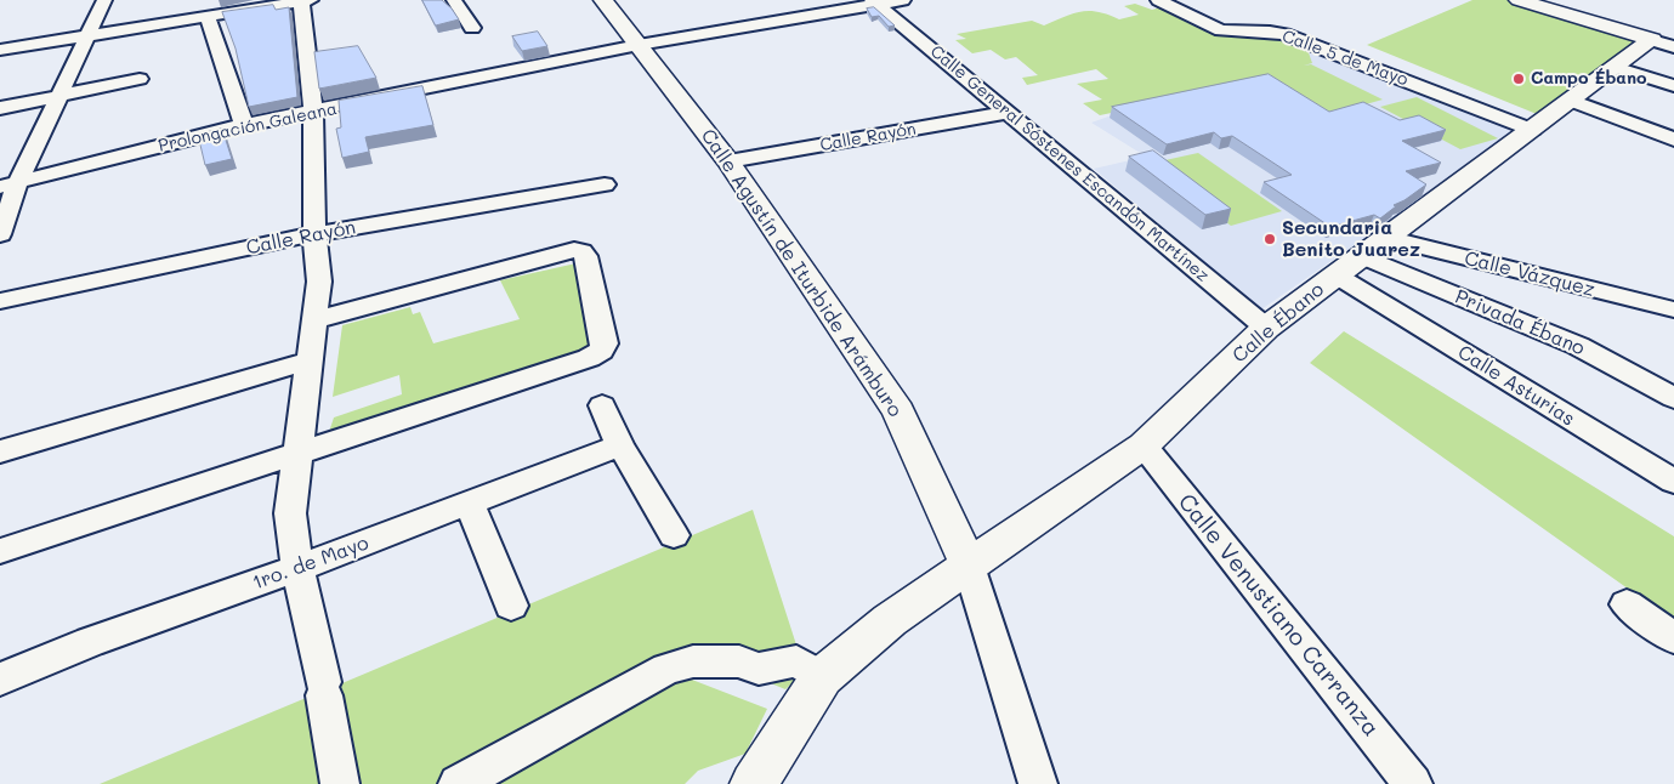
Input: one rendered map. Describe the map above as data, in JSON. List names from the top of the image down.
{
  "streets": {
    "street": [
      "Calle 5 de Mayo",
      "Prolongación Galeana",
      "Calle Rayón",
      "Calle General Sóstenes Escandón Martínez",
      "Calle Agustín de Iturbide Arámburo",
      "Calle Vázquez",
      "Calle Ébano",
      "Privada Ébano",
      "Calle Asturias",
      "1ro. de Mayo",
      "Calle Venustiano Carranza"
    ]
  },
  "crossings": [
    ["Calle 5 de Mayo", "Calle Ébano"],
    ["Prolongación Galeana", "Calle General Sóstenes Escandón Martínez"],
    ["Prolongación Galeana", "Calle Agustín de Iturbide Arámburo"],
    ["Calle Rayón", "Calle General Sóstenes Escandón Martínez"],
    ["Calle Rayón", "Calle Agustín de Iturbide Arámburo"],
    ["Calle General Sóstenes Escandón Martínez", "Calle Ébano"],
    ["Calle Agustín de Iturbide Arámburo", "Calle Ébano"],
    ["Calle Vázquez", "Calle Ébano"],
    ["Calle Ébano", "Privada Ébano"],
    ["Calle Ébano", "Calle Asturias"],
    ["Calle Ébano", "Calle Venustiano Carranza"]
  ],
  "places": ["Campo Ébano", "Secundaria Benito Juarez"]
}
